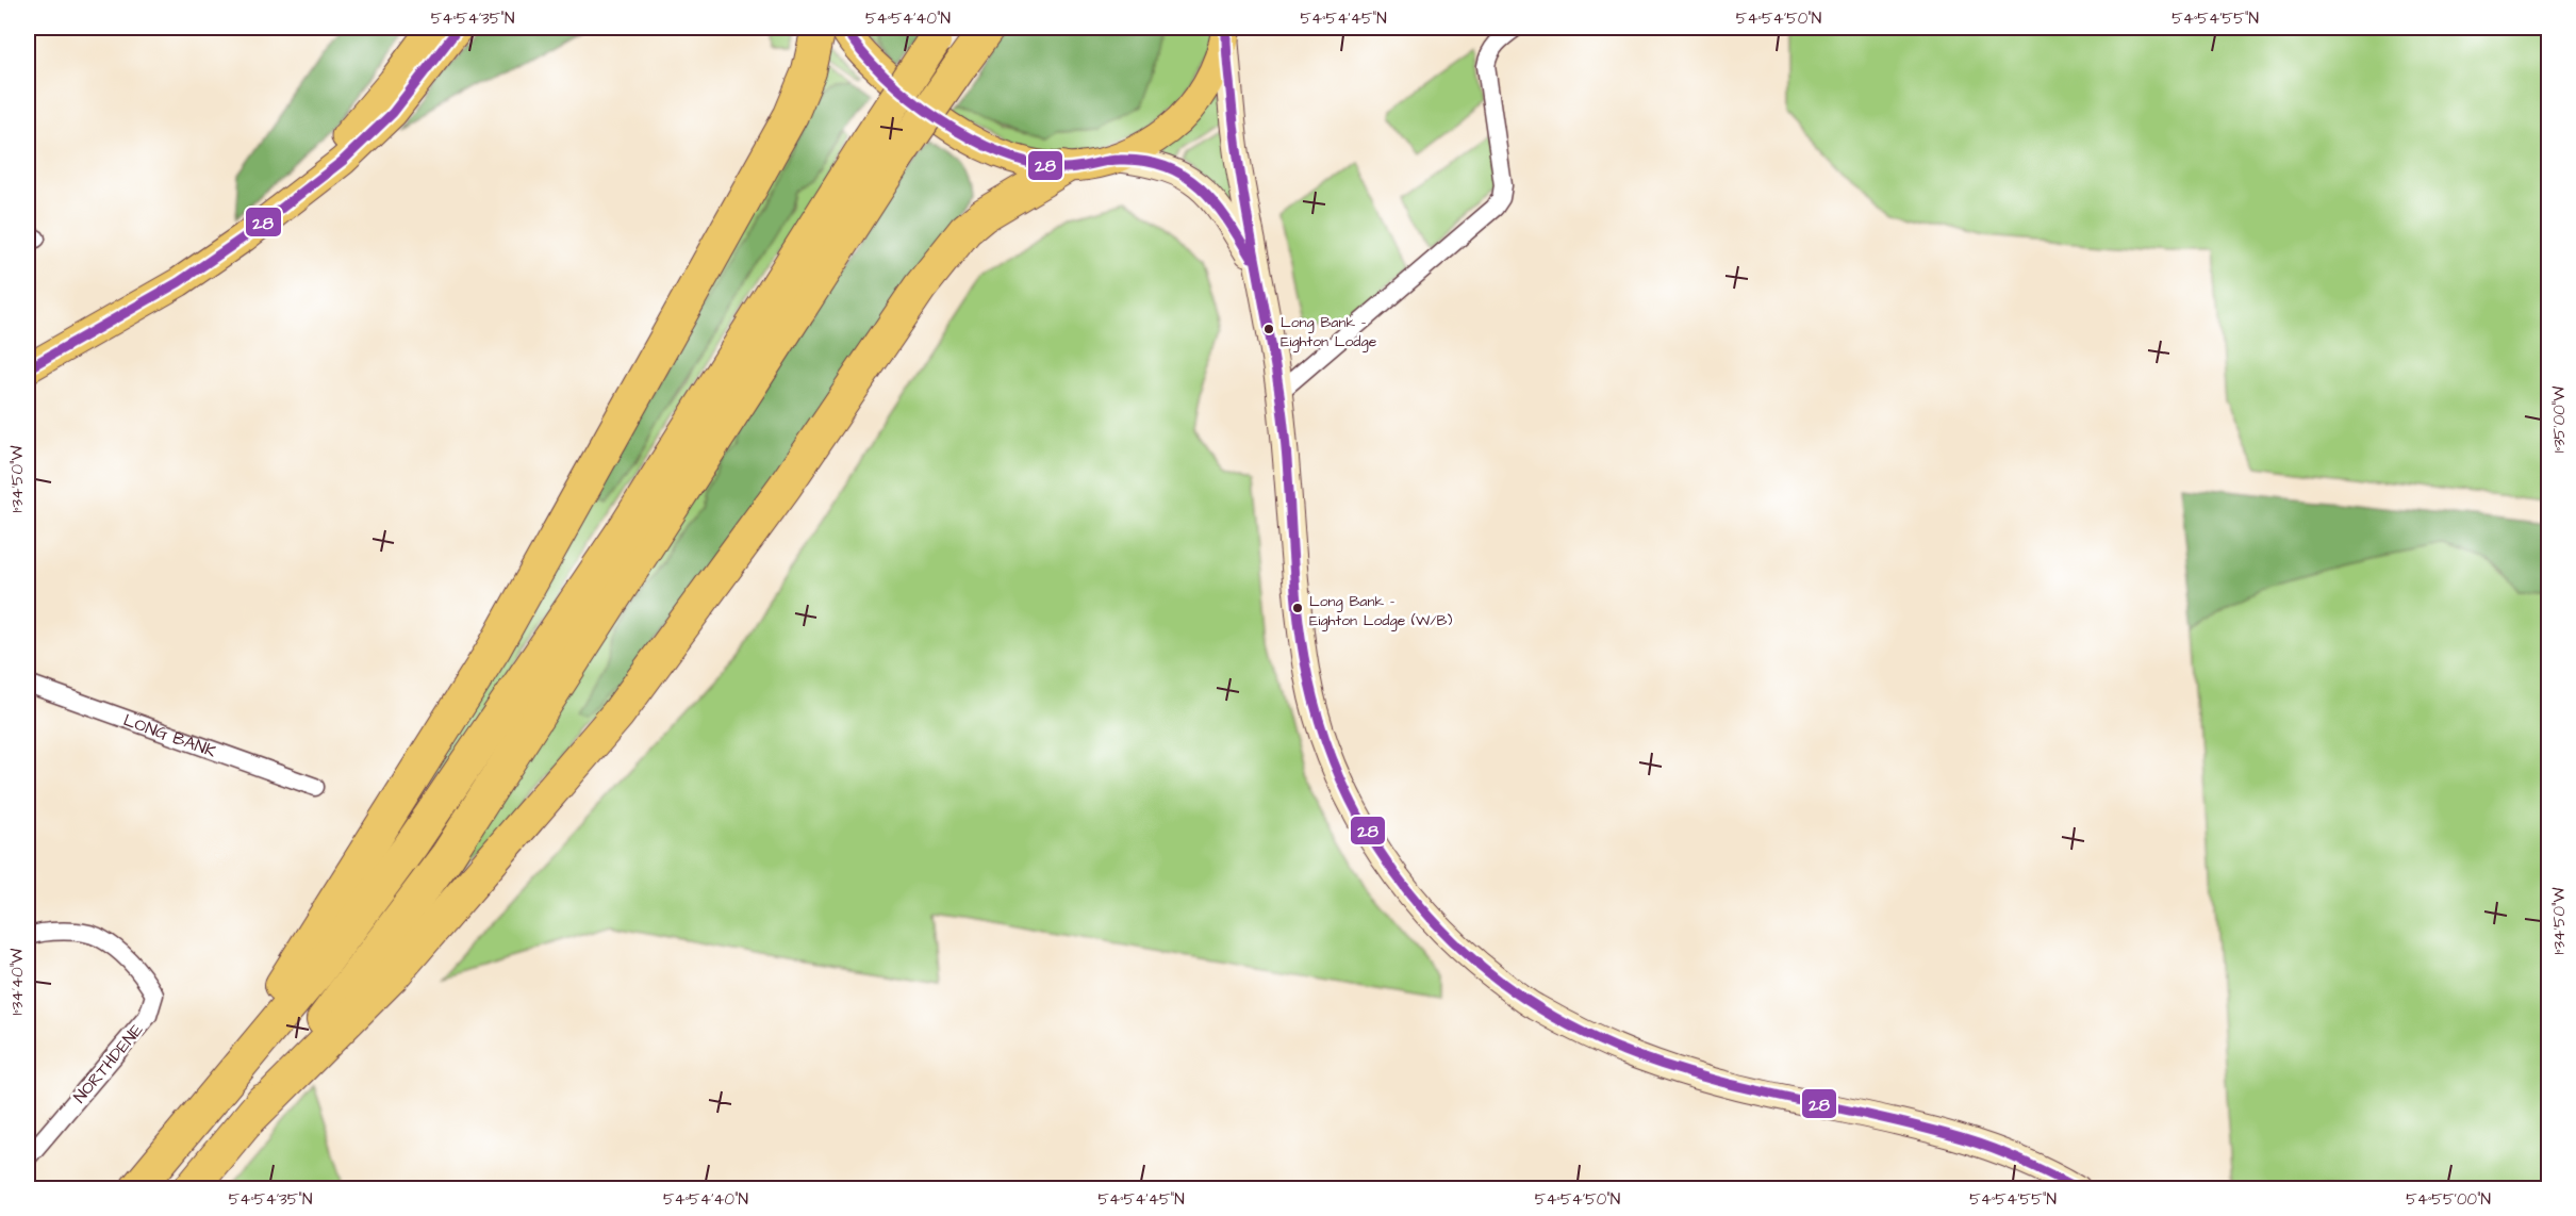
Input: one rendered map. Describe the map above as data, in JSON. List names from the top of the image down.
{
  "streets": {
    "street": ["LONG BANK", "NORTHDENE"]
  },
  "places": ["Long Bank - Eighton Lodge", "Long Bank - Eighton Lodge (W/B)"],
  "lines": ["transit line 28"],
  "coordinates": [
    "54°54'35\"N",
    "54°54'40\"N",
    "54°54'45\"N",
    "54°54'50\"N",
    "54°54'55\"N",
    "1°35'00\"W",
    "1°34'50\"W",
    "1°34'40\"W",
    "54°55'00\"N"
  ]
}
